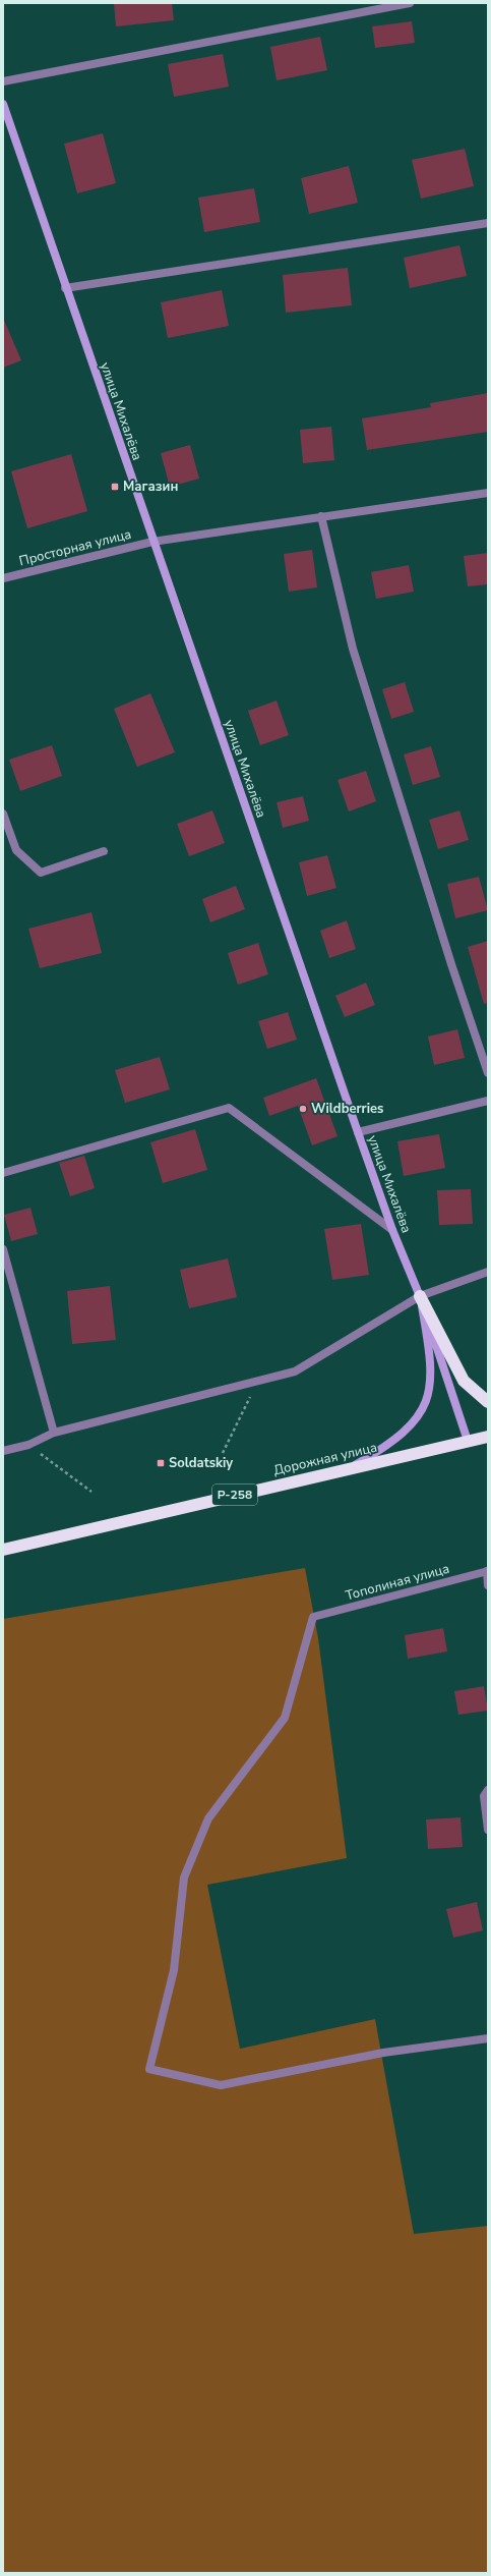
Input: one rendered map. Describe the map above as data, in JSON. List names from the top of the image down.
{
  "streets": {
    "highway": ["Дорожная улица", "Р-258"],
    "street": ["улица Михалёва", "Просторная улица", "Тополиная улица"]
  },
  "crossings": [
    ["улица Михалёва", "Просторная улица"],
    ["улица Михалёва", "Дорожная улица"]
  ],
  "places": {
    "transit": ["Магазин", "Soldatskiy"],
    "other": ["Wildberries"]
  }
}
